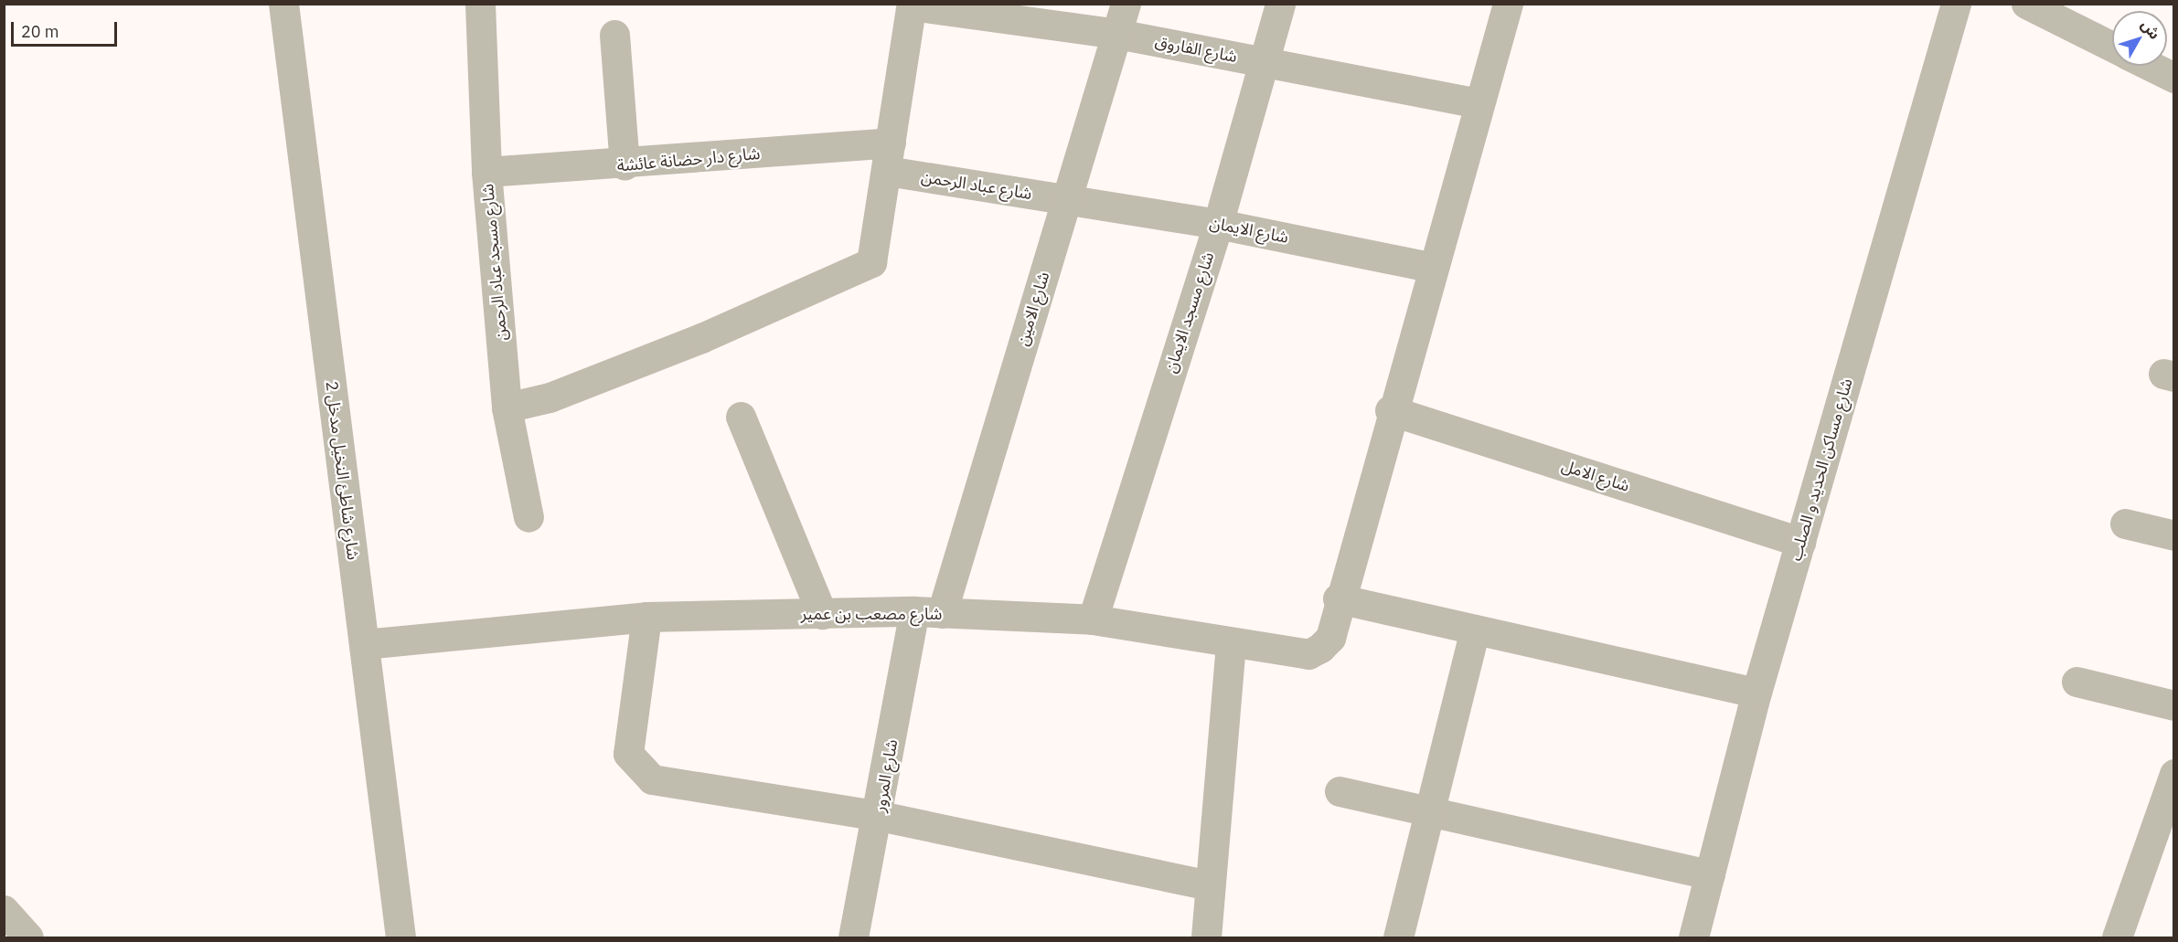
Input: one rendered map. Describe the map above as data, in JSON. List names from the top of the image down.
{
  "streets": {
    "street": [
      "شارع الفاروق",
      "شارع دار حضانة عائشة",
      "شارع عباد الرحمن",
      "شارع الايمان",
      "شارع مسجد عباد الرحمن",
      "شارع الامين",
      "شارع مسجد الايمان",
      "شارع مساكن الحديد و الصلب",
      "شارع شاطئ النخيل مدخل 2",
      "شارع الامل",
      "شارع مصعب بن عمير",
      "شارع المرور"
    ]
  },
  "crossings": [
    ["شارع الفاروق", "شارع الامين"],
    ["شارع الفاروق", "شارع مسجد الايمان"],
    ["شارع الفاروق", "شارع مصعب بن عمير"],
    ["شارع دار حضانة عائشة", "شارع عباد الرحمن"],
    ["شارع دار حضانة عائشة", "شارع مسجد عباد الرحمن"],
    ["شارع عباد الرحمن", "شارع الايمان"],
    ["شارع عباد الرحمن", "شارع الامين"],
    ["شارع الايمان", "شارع الامين"],
    ["شارع الايمان", "شارع مسجد الايمان"],
    ["شارع الايمان", "شارع مصعب بن عمير"],
    ["شارع الامين", "شارع مصعب بن عمير"],
    ["شارع الامين", "شارع المرور"],
    ["شارع مسجد الايمان", "شارع مصعب بن عمير"],
    ["شارع مساكن الحديد و الصلب", "شارع الامل"],
    ["شارع شاطئ النخيل مدخل 2", "شارع مصعب بن عمير"],
    ["شارع الامل", "شارع مصعب بن عمير"],
    ["شارع مصعب بن عمير", "شارع المرور"]
  ],
  "scale_bar": "20 m",
  "north": "top right"
}
